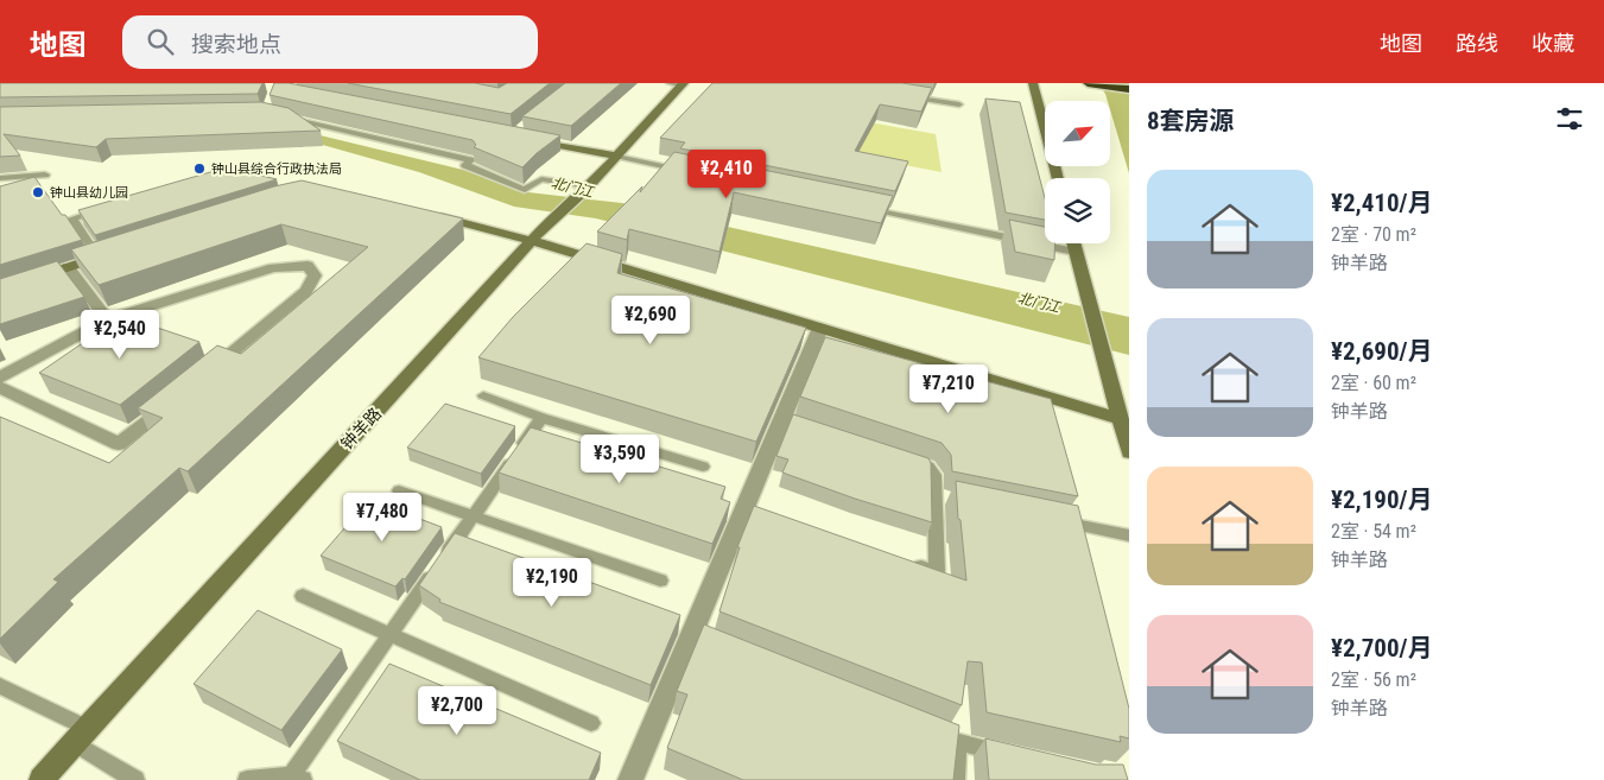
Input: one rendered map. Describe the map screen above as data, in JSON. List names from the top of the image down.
{
  "streets": {
    "street": ["钟羊路"]
  },
  "water": ["北门江"],
  "places": ["钟山县综合行政执法局", "钟山县幼儿园"],
  "north": "top right",
  "page": {
    "header": "地图",
    "search": "搜索地点",
    "nav": ["地图", "路线", "收藏"],
    "heading": "8套房源",
    "price": [
      "¥2,410",
      "¥2,690",
      "¥2,540",
      "¥7,210",
      "¥3,590",
      "¥7,480",
      "¥2,190",
      "¥2,700"
    ],
    "list": [
      {
        "name": "¥2,410/月",
        "note": "2室 · 70 m² · 钟羊路"
      },
      {
        "name": "¥2,690/月",
        "note": "2室 · 60 m² · 钟羊路"
      },
      {
        "name": "¥2,190/月",
        "note": "2室 · 54 m² · 钟羊路"
      },
      {
        "name": "¥2,700/月",
        "note": "2室 · 56 m² · 钟羊路"
      }
    ]
  }
}
